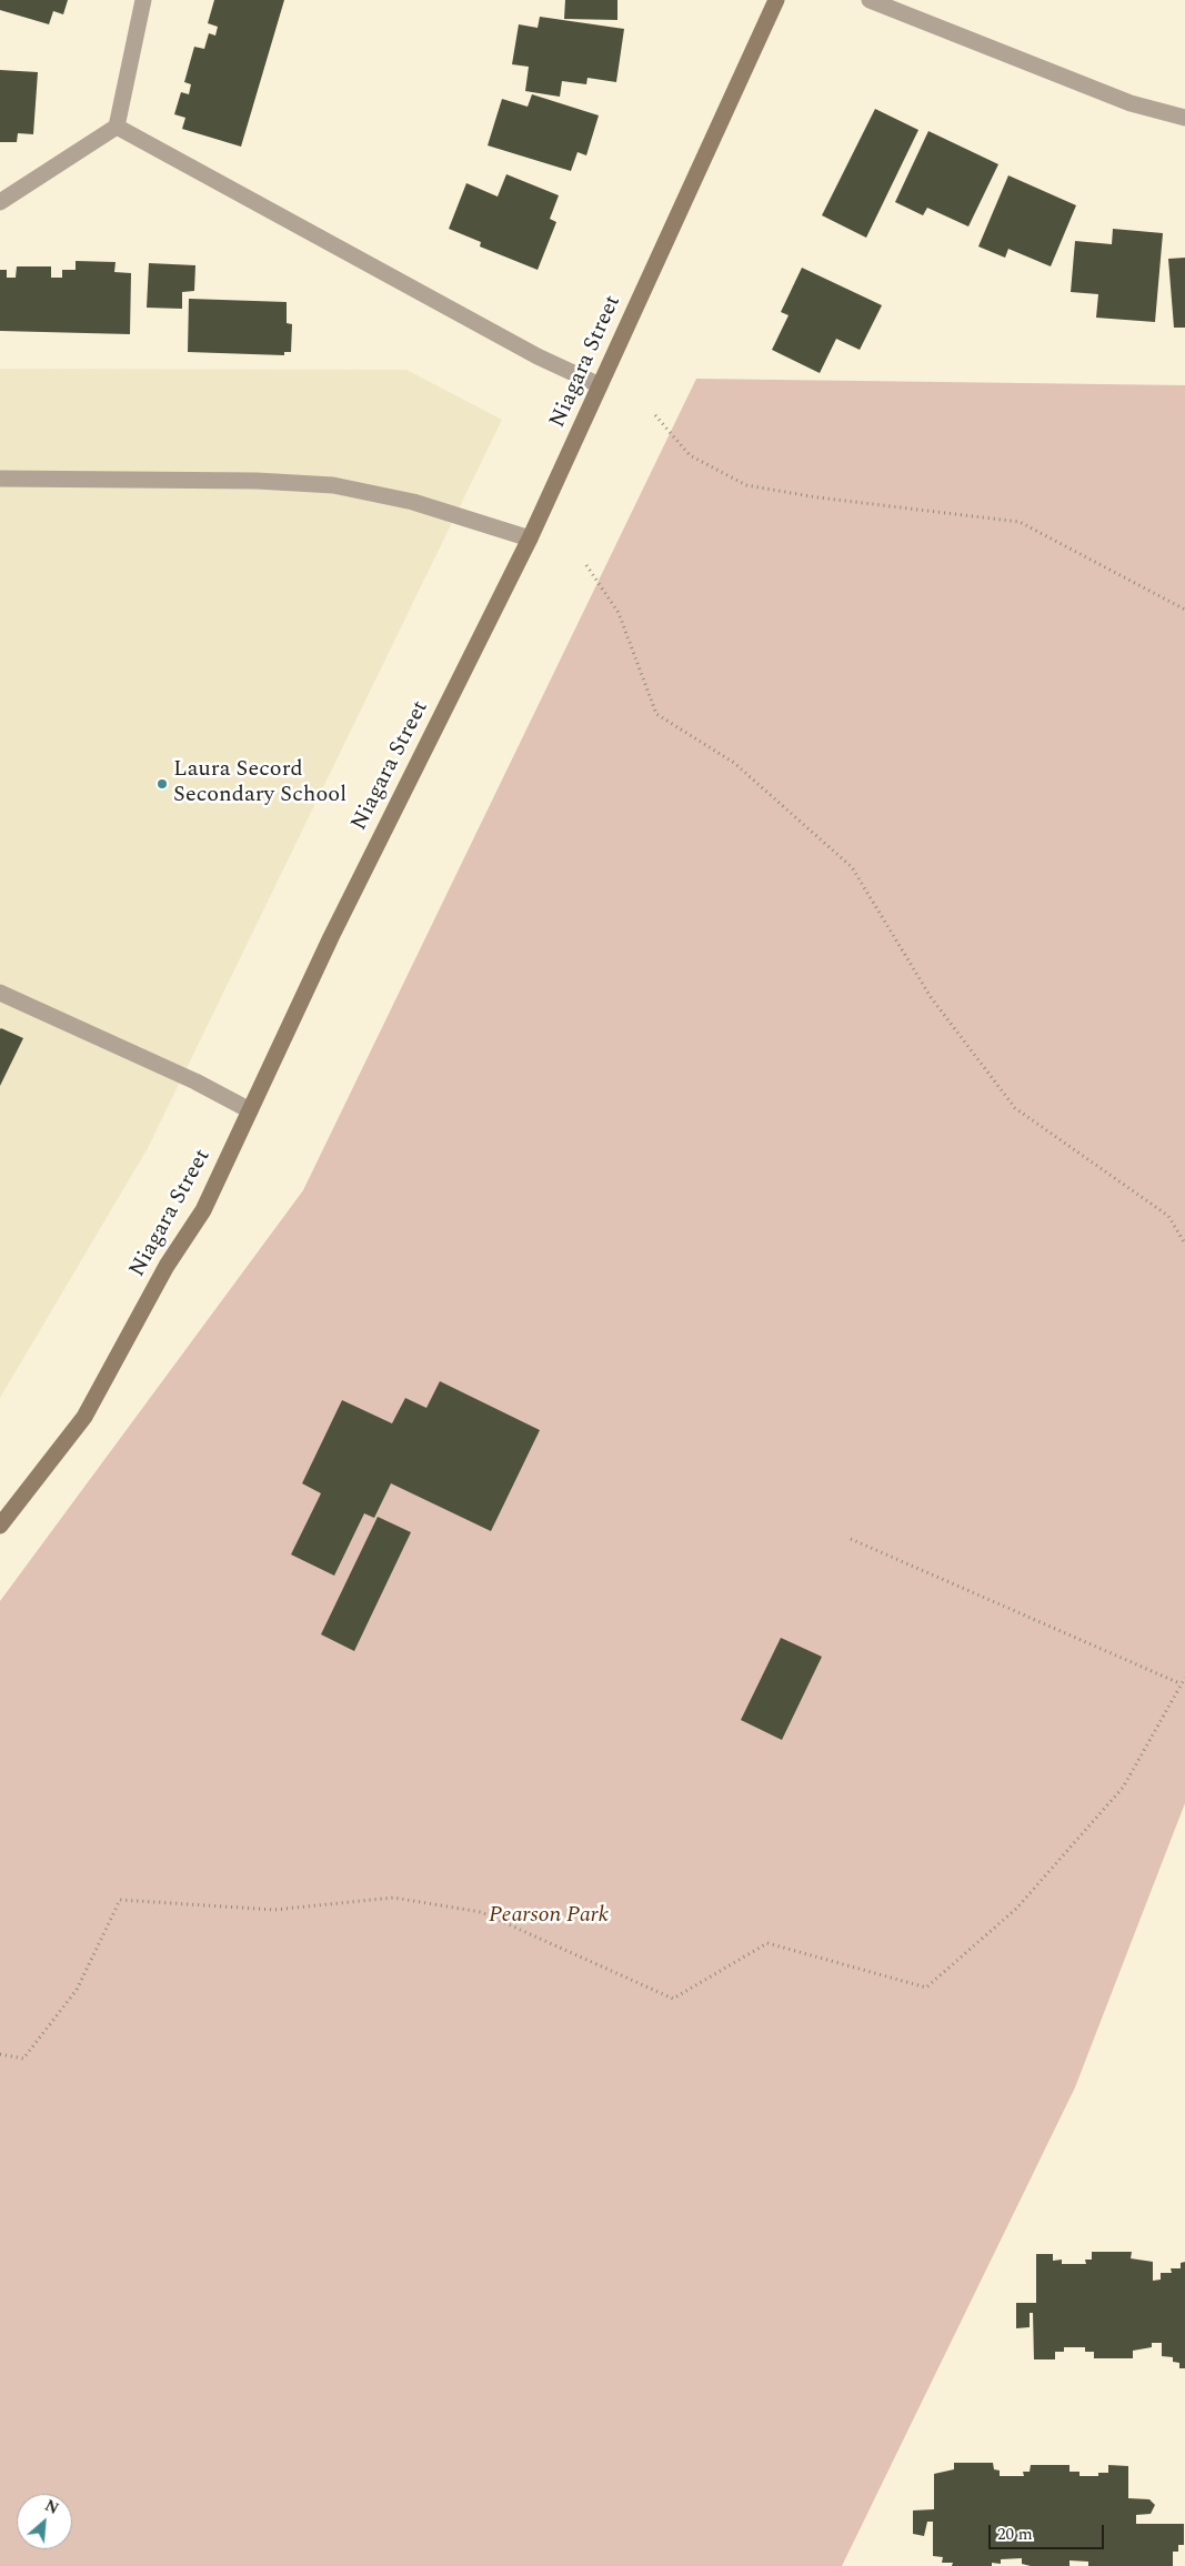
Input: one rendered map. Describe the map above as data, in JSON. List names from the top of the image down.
{
  "streets": {
    "main road": ["Niagara Street"]
  },
  "parks": ["Pearson Park"],
  "places": ["Laura Secord Secondary School"],
  "scale_bar": "20 m",
  "north": "top right"
}
